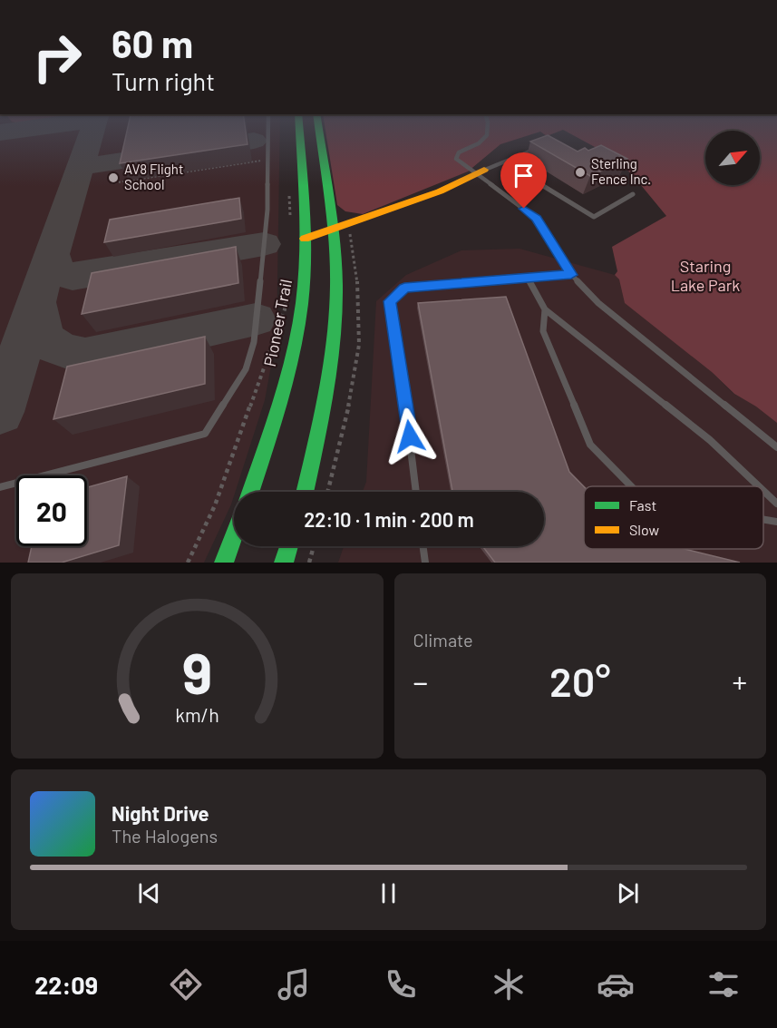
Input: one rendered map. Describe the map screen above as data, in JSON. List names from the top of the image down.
{
  "streets": {
    "main road": ["Pioneer Trail"]
  },
  "parks": ["Staring Lake Park"],
  "places": ["Sterling Fence Inc.", "AV8 Flight School"],
  "legend": ["Fast", "Slow"],
  "north": "top right",
  "page": {
    "turn": ["60 m", "Turn right"],
    "limit": "20",
    "trip": "22:10 · 1 min · 200 m",
    "tile": "Climate",
    "heat": ["−", "20°", "+"],
    "song": ["Night Drive", "The Halogens"],
    "tabs": "22:09",
    "gauge": ["9", "km/h"]
  }
}
